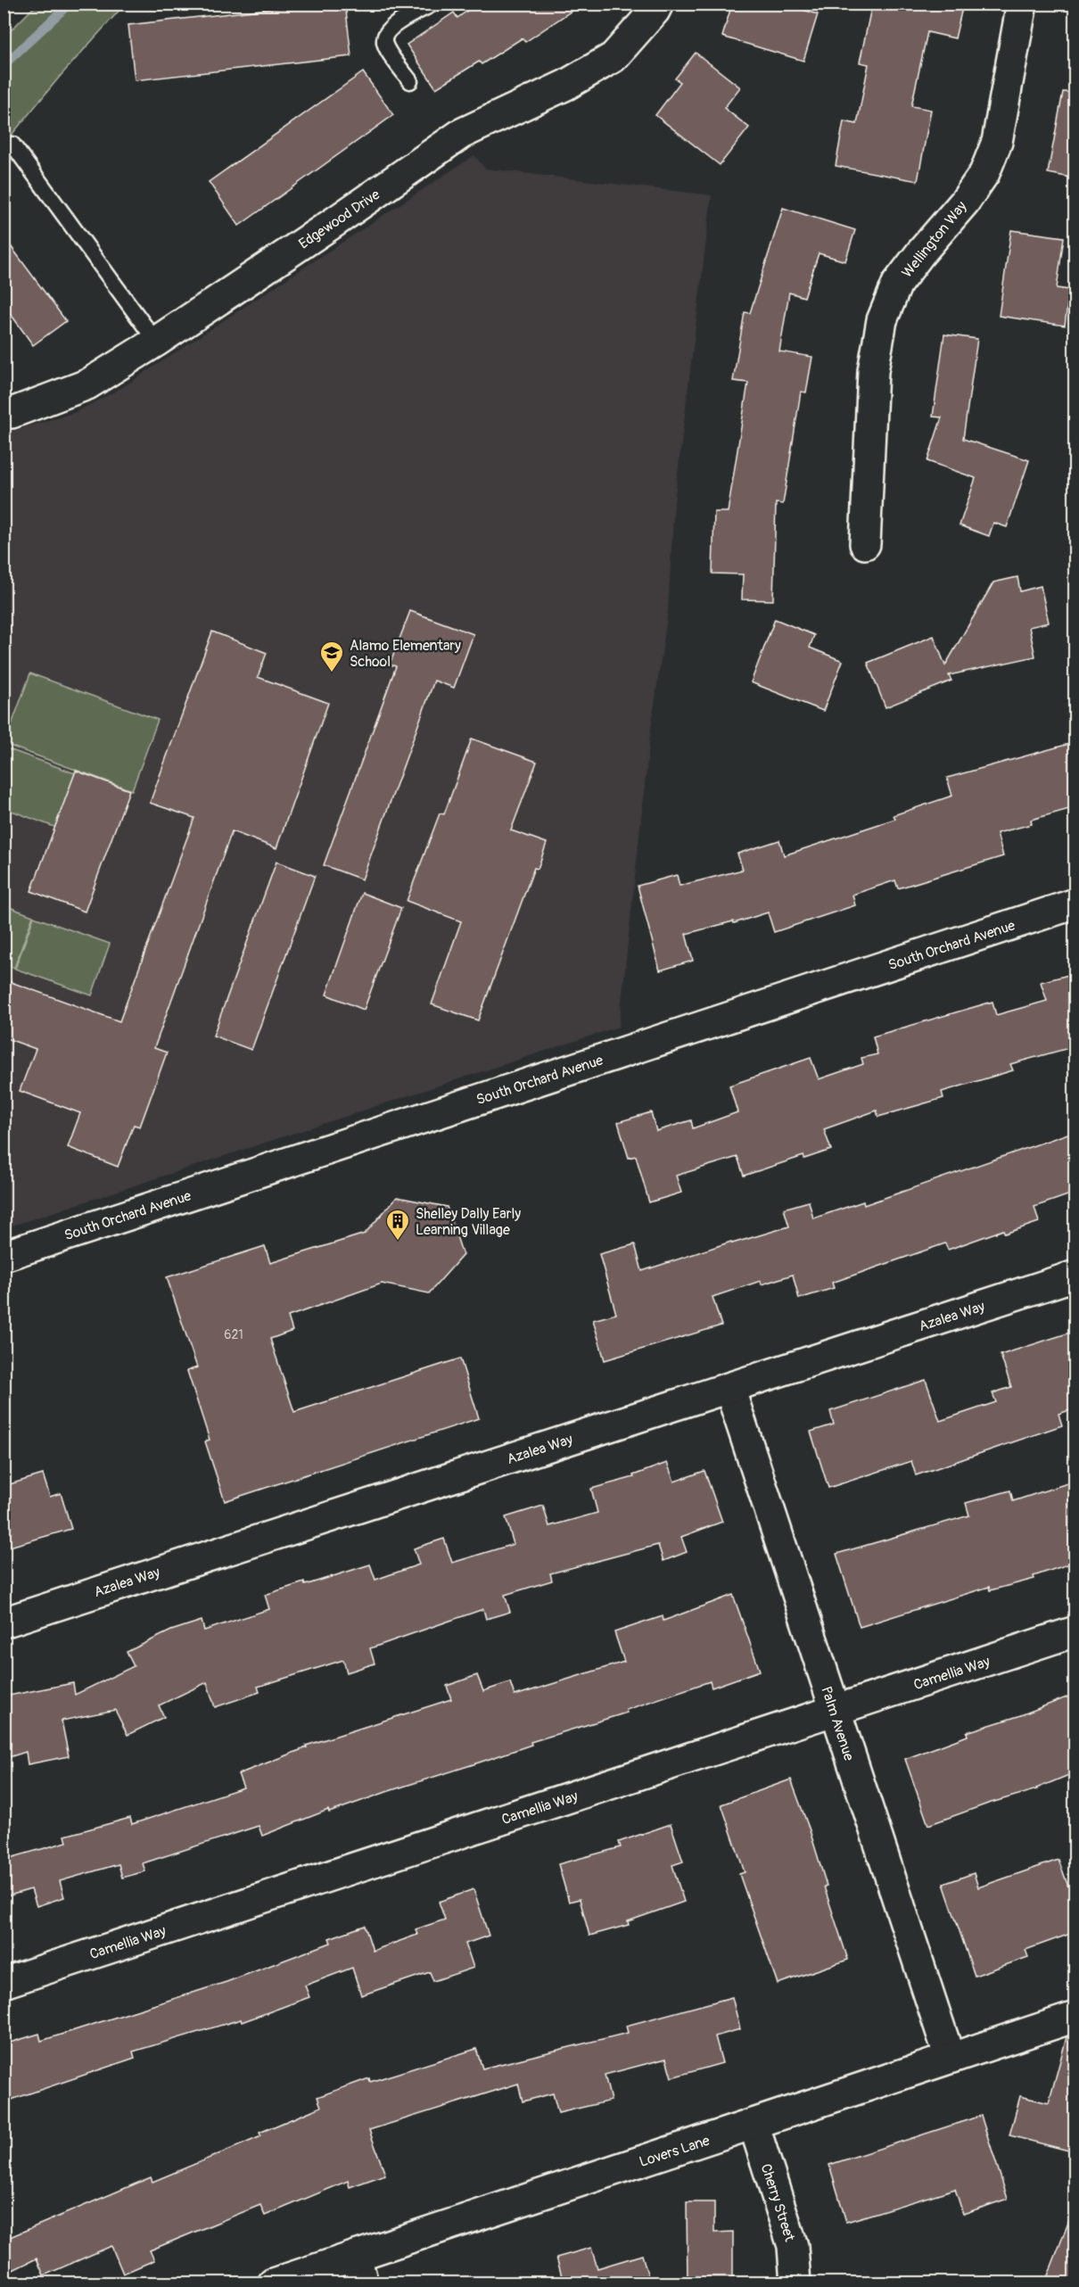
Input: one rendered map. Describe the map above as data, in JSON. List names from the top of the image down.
{
  "streets": {
    "street": [
      "Edgewood Drive",
      "Wellington Way",
      "South Orchard Avenue",
      "Azalea Way",
      "Camellia Way",
      "Palm Avenue",
      "Lovers Lane",
      "Cherry Street"
    ]
  },
  "crossings": [
    ["Azalea Way", "Palm Avenue"],
    ["Camellia Way", "Palm Avenue"],
    ["Palm Avenue", "Lovers Lane"],
    ["Lovers Lane", "Cherry Street"]
  ],
  "places": {
    "school or university": ["Alamo Elementary School"],
    "building": ["Shelley Dally Early Learning Village"]
  },
  "house_numbers": ["621"]
}
